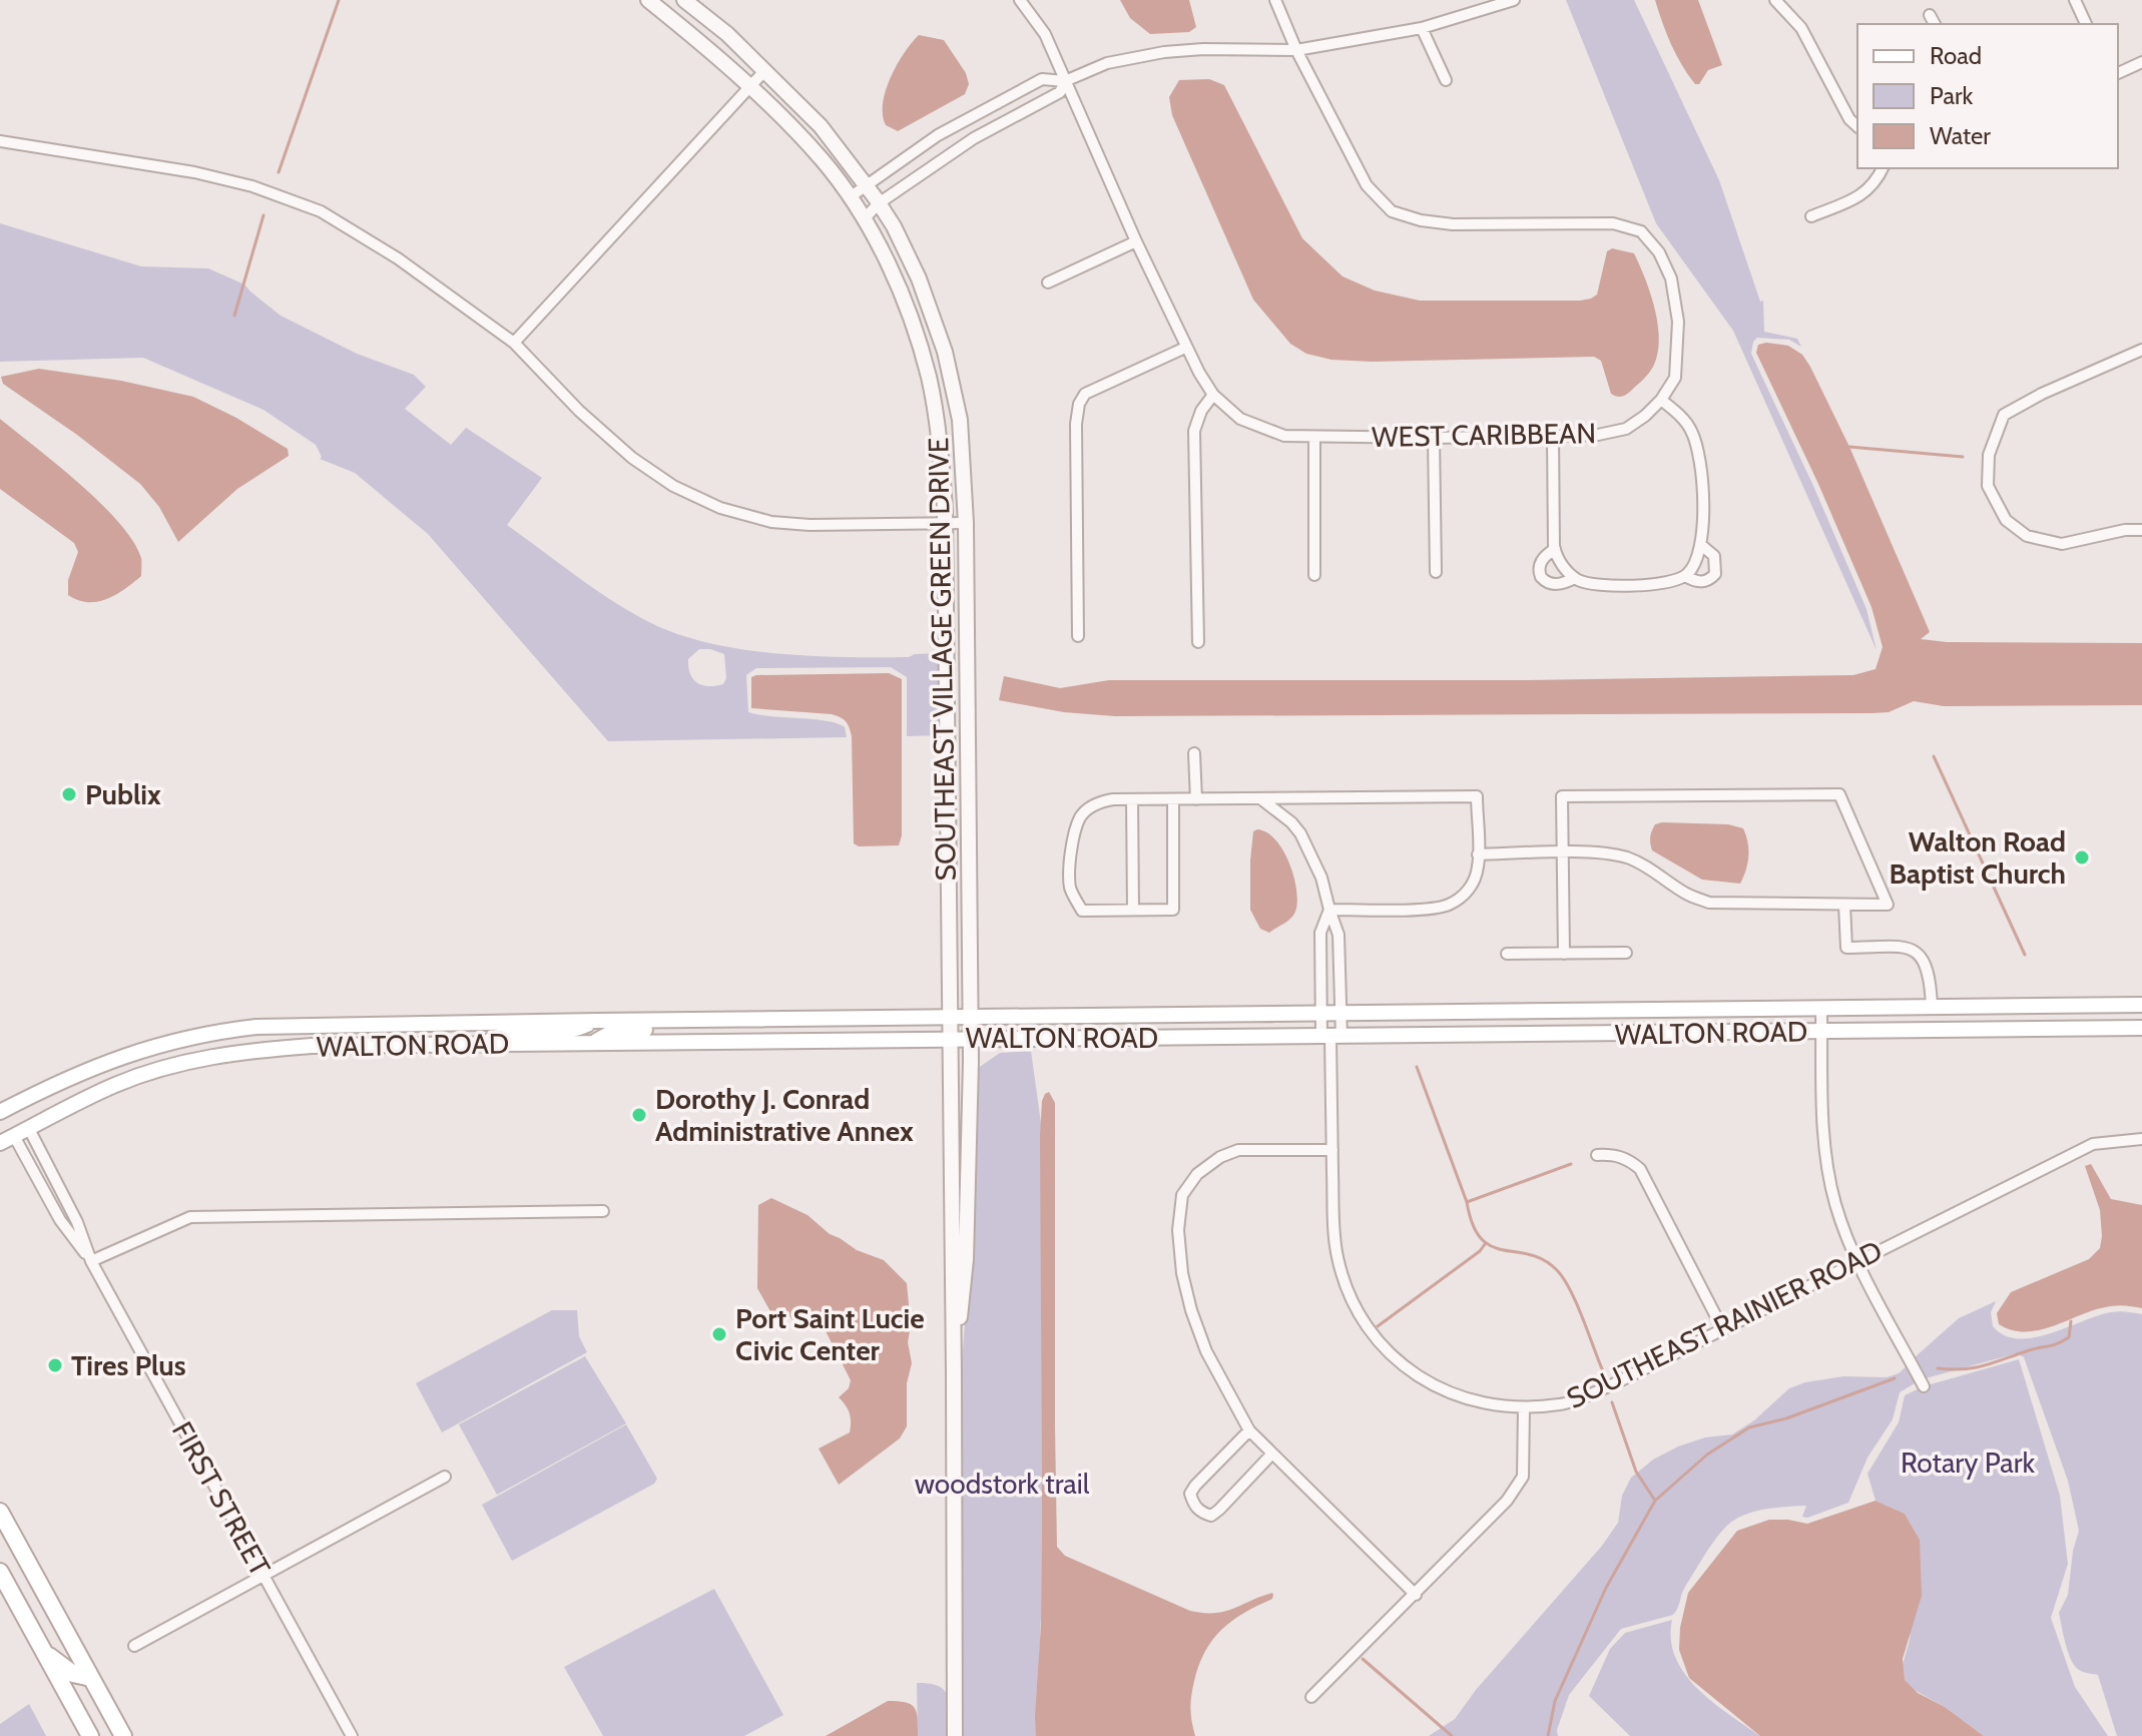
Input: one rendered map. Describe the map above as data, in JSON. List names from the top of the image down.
{
  "streets": {
    "main road": ["WALTON ROAD"],
    "street": [
      "WEST CARIBBEAN",
      "SOUTHEAST VILLAGE GREEN DRIVE",
      "SOUTHEAST RAINIER ROAD",
      "FIRST STREET"
    ]
  },
  "crossings": [
    ["SOUTHEAST VILLAGE GREEN DRIVE", "WALTON ROAD"],
    ["WALTON ROAD", "SOUTHEAST RAINIER ROAD"],
    ["WALTON ROAD", "FIRST STREET"]
  ],
  "parks": ["Rotary Park", "woodstork trail"],
  "places": [
    "Publix",
    "Walton Road Baptist Church",
    "Dorothy J. Conrad Administrative Annex",
    "Port Saint Lucie Civic Center",
    "Tires Plus"
  ],
  "legend": ["Road", "Park", "Water"]
}
